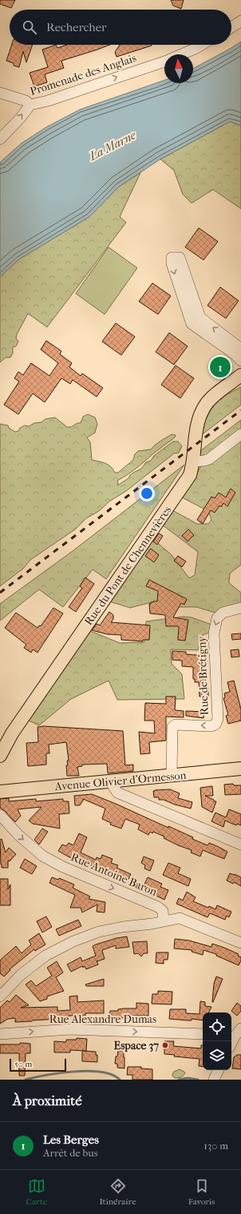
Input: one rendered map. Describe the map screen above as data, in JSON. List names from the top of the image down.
{
  "streets": {
    "main road": ["Rue du Pont de Chennevières", "Avenue Olivier d'Ormesson"],
    "street": [
      "Promenade des Anglais",
      "Rue de Brétigny",
      "Rue Antoine Baron",
      "Rue Alexandre Dumas"
    ]
  },
  "crossings": [
    ["Rue de Brétigny", "Avenue Olivier d'Ormesson"]
  ],
  "one_way": ["Promenade des Anglais", "Rue Alexandre Dumas"],
  "water": ["La Marne"],
  "places": ["Espace 37"],
  "scale_bar": "50 m",
  "north": "top",
  "page": {
    "search": "Rechercher",
    "pins": "1",
    "scale": "50 m",
    "heading": "À proximité",
    "list": [
      {
        "mark": "1",
        "name": "Les Berges",
        "note": "Arrêt de bus",
        "value": "130 m"
      }
    ],
    "nav": ["Carte", "Itinéraire", "Favoris"]
  }
}
